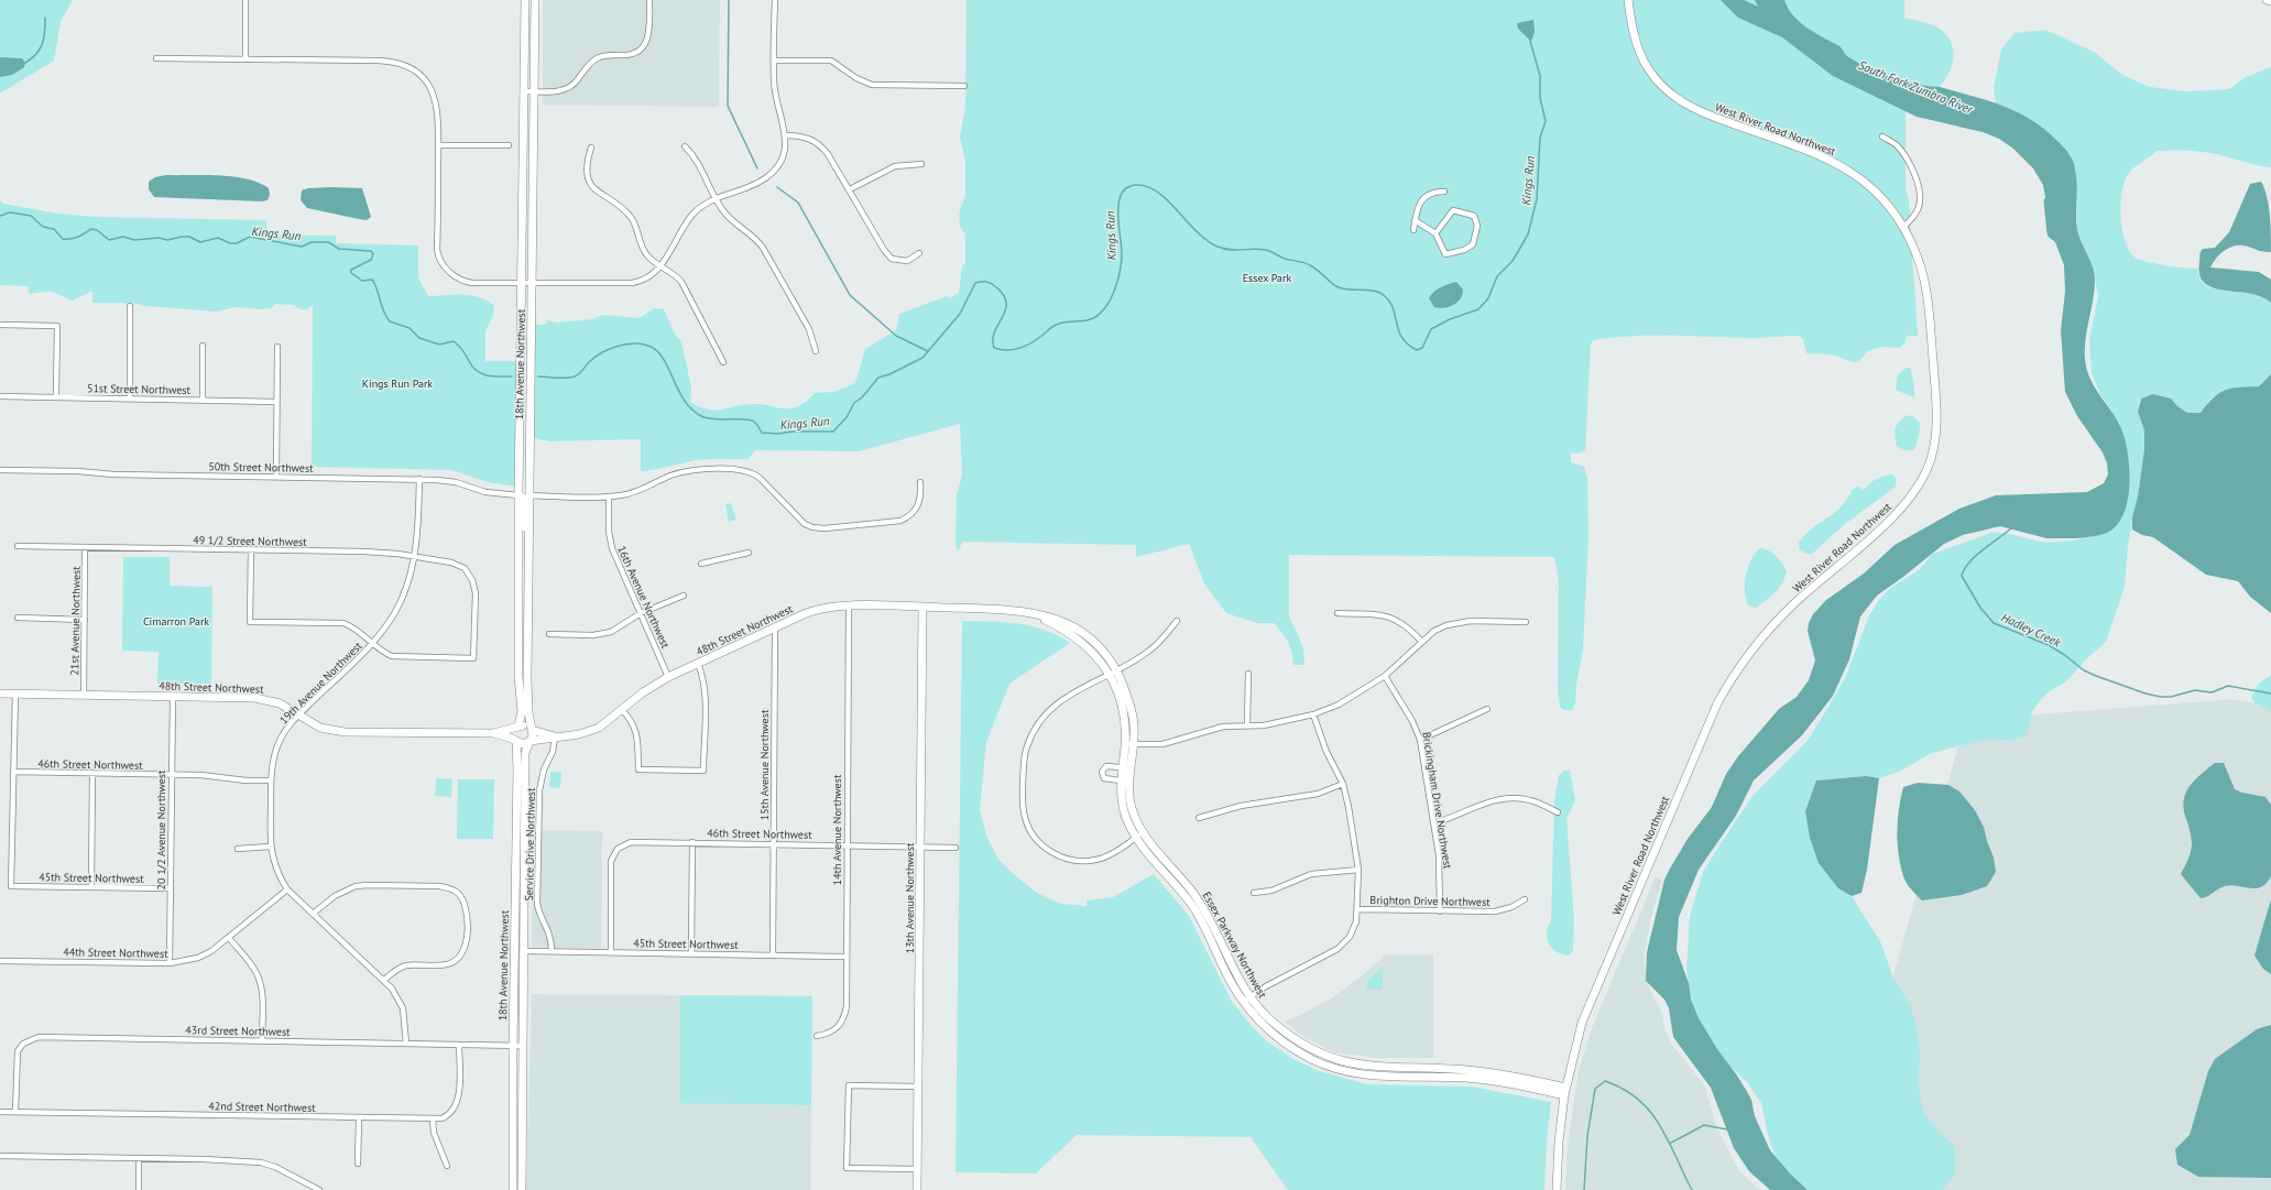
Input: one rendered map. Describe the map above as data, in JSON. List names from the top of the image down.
{
  "streets": {
    "main road": [
      "West River Road Northwest",
      "18th Avenue Northwest",
      "48th Street Northwest",
      "13th Avenue Northwest",
      "Essex Parkway Northwest"
    ],
    "street": [
      "51st Street Northwest",
      "50th Street Northwest",
      "49 1/2 Street Northwest",
      "16th Avenue Northwest",
      "21st Avenue Northwest",
      "19th Avenue Northwest",
      "46th Street Northwest",
      "15th Avenue Northwest",
      "Brickingham Drive Northwest",
      "20 1/2 Avenue Northwest",
      "14th Avenue Northwest",
      "Service Drive Northwest",
      "45th Street Northwest",
      "Brighton Drive Northwest",
      "44th Street Northwest",
      "43rd Street Northwest",
      "42nd Street Northwest"
    ]
  },
  "crossings": [
    ["West River Road Northwest", "Essex Parkway Northwest"],
    ["18th Avenue Northwest", "50th Street Northwest"],
    ["18th Avenue Northwest", "48th Street Northwest"],
    ["18th Avenue Northwest", "45th Street Northwest"],
    ["18th Avenue Northwest", "43rd Street Northwest"],
    ["50th Street Northwest", "19th Avenue Northwest"],
    ["49 1/2 Street Northwest", "21st Avenue Northwest"],
    ["49 1/2 Street Northwest", "19th Avenue Northwest"],
    ["16th Avenue Northwest", "48th Street Northwest"],
    ["21st Avenue Northwest", "48th Street Northwest"],
    ["48th Street Northwest", "19th Avenue Northwest"],
    ["48th Street Northwest", "15th Avenue Northwest"],
    ["48th Street Northwest", "20 1/2 Avenue Northwest"],
    ["48th Street Northwest", "14th Avenue Northwest"],
    ["48th Street Northwest", "Service Drive Northwest"],
    ["48th Street Northwest", "13th Avenue Northwest"],
    ["48th Street Northwest", "Essex Parkway Northwest"],
    ["19th Avenue Northwest", "46th Street Northwest"],
    ["19th Avenue Northwest", "44th Street Northwest"],
    ["19th Avenue Northwest", "43rd Street Northwest"],
    ["46th Street Northwest", "15th Avenue Northwest"],
    ["46th Street Northwest", "20 1/2 Avenue Northwest"],
    ["46th Street Northwest", "14th Avenue Northwest"],
    ["46th Street Northwest", "45th Street Northwest"],
    ["46th Street Northwest", "13th Avenue Northwest"],
    ["15th Avenue Northwest", "45th Street Northwest"],
    ["Brickingham Drive Northwest", "Brighton Drive Northwest"],
    ["20 1/2 Avenue Northwest", "45th Street Northwest"],
    ["20 1/2 Avenue Northwest", "44th Street Northwest"],
    ["14th Avenue Northwest", "45th Street Northwest"],
    ["Service Drive Northwest", "45th Street Northwest"],
    ["43rd Street Northwest", "42nd Street Northwest"]
  ],
  "water": ["South Fork Zumbro River", "Kings Run", "Hadley Creek"],
  "parks": ["Essex Park", "Kings Run Park", "Cimarron Park"]
}
